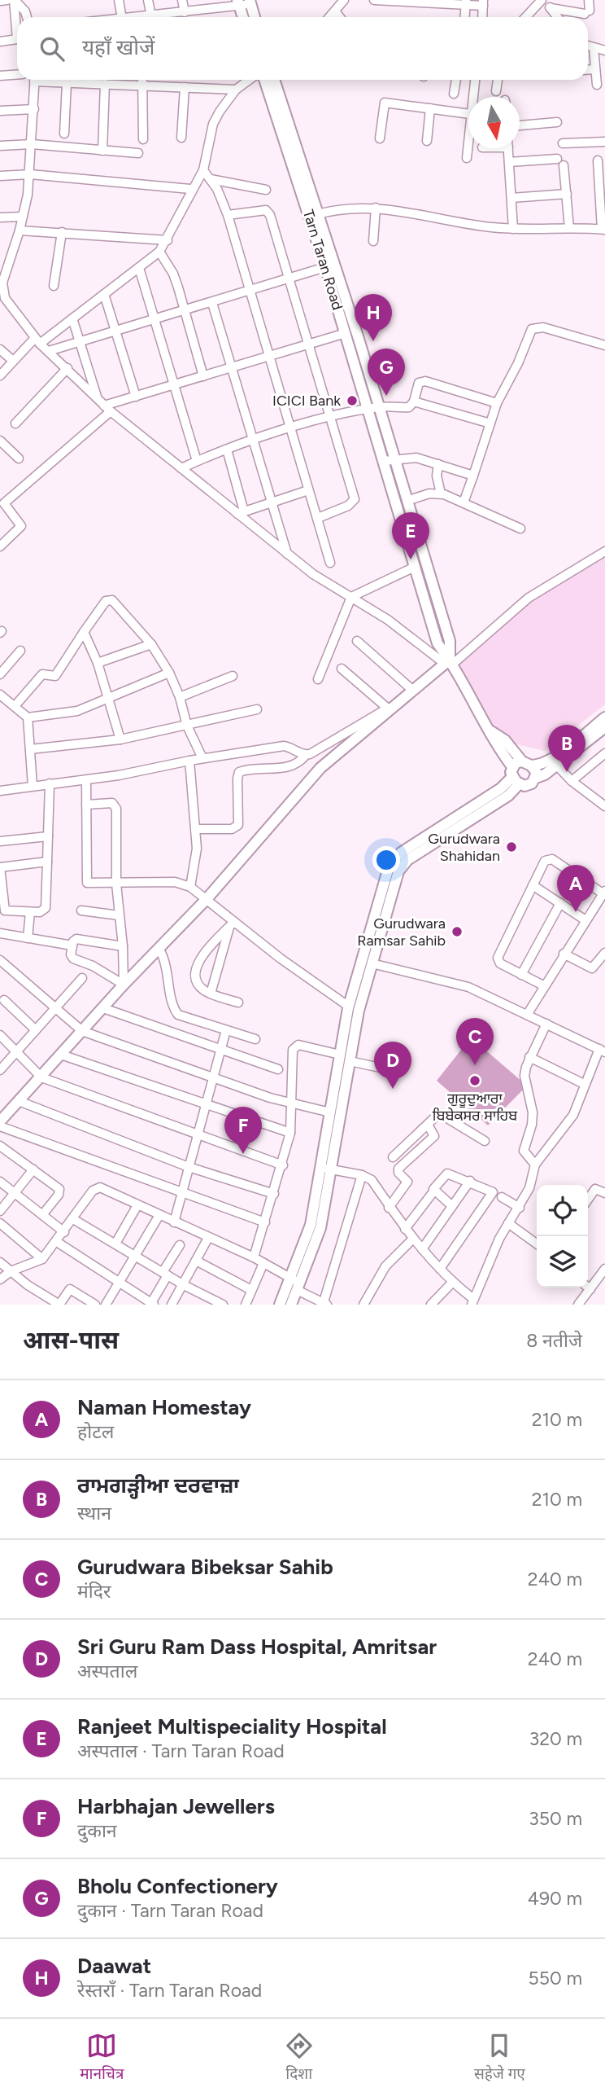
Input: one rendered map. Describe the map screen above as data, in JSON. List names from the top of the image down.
{
  "streets": {
    "main road": ["Tarn Taran Road"]
  },
  "places": [
    "ICICI Bank",
    "Gurudwara Shahidan",
    "Gurudwara Ramsar Sahib",
    "ਗੁਰੂਦੁਆਰਾ ਬਿਬੇਕਸਰ ਸਾਹਿਬ"
  ],
  "north": "bottom",
  "page": {
    "search": "यहाँ खोजें",
    "pins": [
      "H",
      "G",
      "E",
      "B",
      "A",
      "C",
      "D",
      "F"
    ],
    "heading": ["आस-पास", "8 नतीजे"],
    "list": [
      {
        "mark": "A",
        "name": "Naman Homestay",
        "note": "होटल",
        "value": "210 m"
      },
      {
        "mark": "B",
        "name": "ਰਾਮਗੜ੍ਹੀਆ ਦਰਵਾਜ਼ਾ",
        "note": "स्थान",
        "value": "210 m"
      },
      {
        "mark": "C",
        "name": "Gurudwara Bibeksar Sahib",
        "note": "मंदिर",
        "value": "240 m"
      },
      {
        "mark": "D",
        "name": "Sri Guru Ram Dass Hospital, Amritsar",
        "note": "अस्पताल",
        "value": "240 m"
      },
      {
        "mark": "E",
        "name": "Ranjeet Multispeciality Hospital",
        "note": "अस्पताल · Tarn Taran Road",
        "value": "320 m"
      },
      {
        "mark": "F",
        "name": "Harbhajan Jewellers",
        "note": "दुकान",
        "value": "350 m"
      },
      {
        "mark": "G",
        "name": "Bholu Confectionery",
        "note": "दुकान · Tarn Taran Road",
        "value": "490 m"
      },
      {
        "mark": "H",
        "name": "Daawat",
        "note": "रेस्तराँ · Tarn Taran Road",
        "value": "550 m"
      }
    ],
    "nav": ["मानचित्र", "दिशा", "सहेजे गए"]
  }
}
